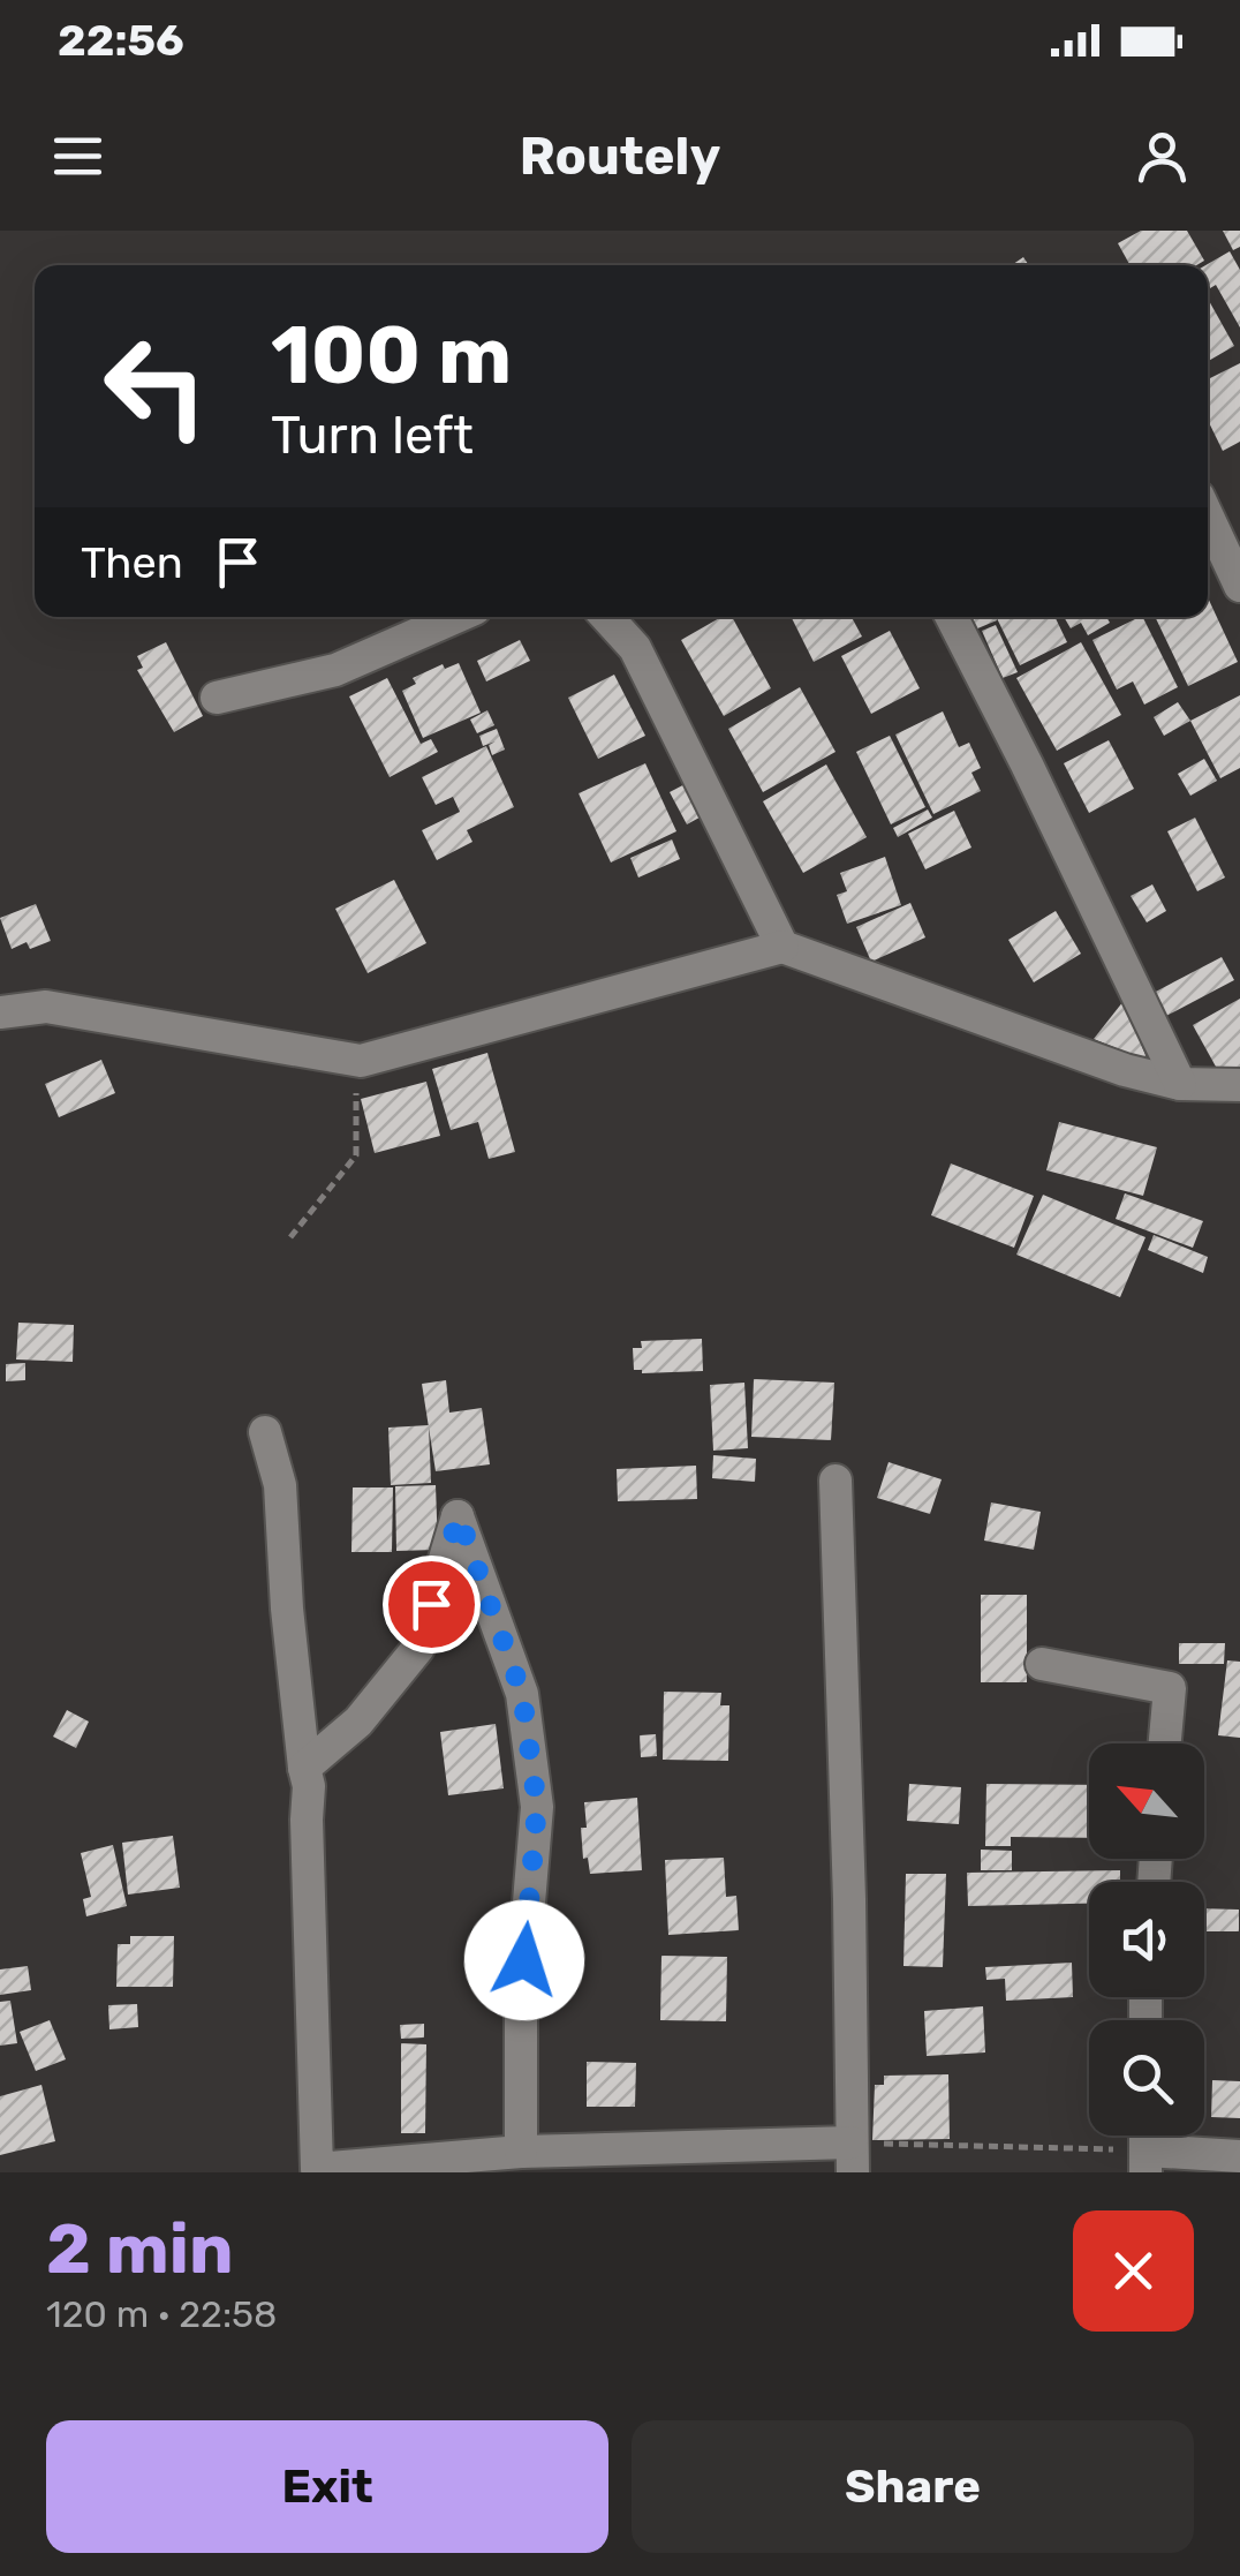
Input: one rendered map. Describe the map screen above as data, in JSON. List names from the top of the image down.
{
  "north": "top left",
  "page": {
    "status": "22:56",
    "header": "Routely",
    "turn": ["100 m", "Turn left"],
    "then": "Then",
    "heading": ["2 min", "120 m · 22:58"],
    "buttons": ["Exit", "Share"]
  }
}
